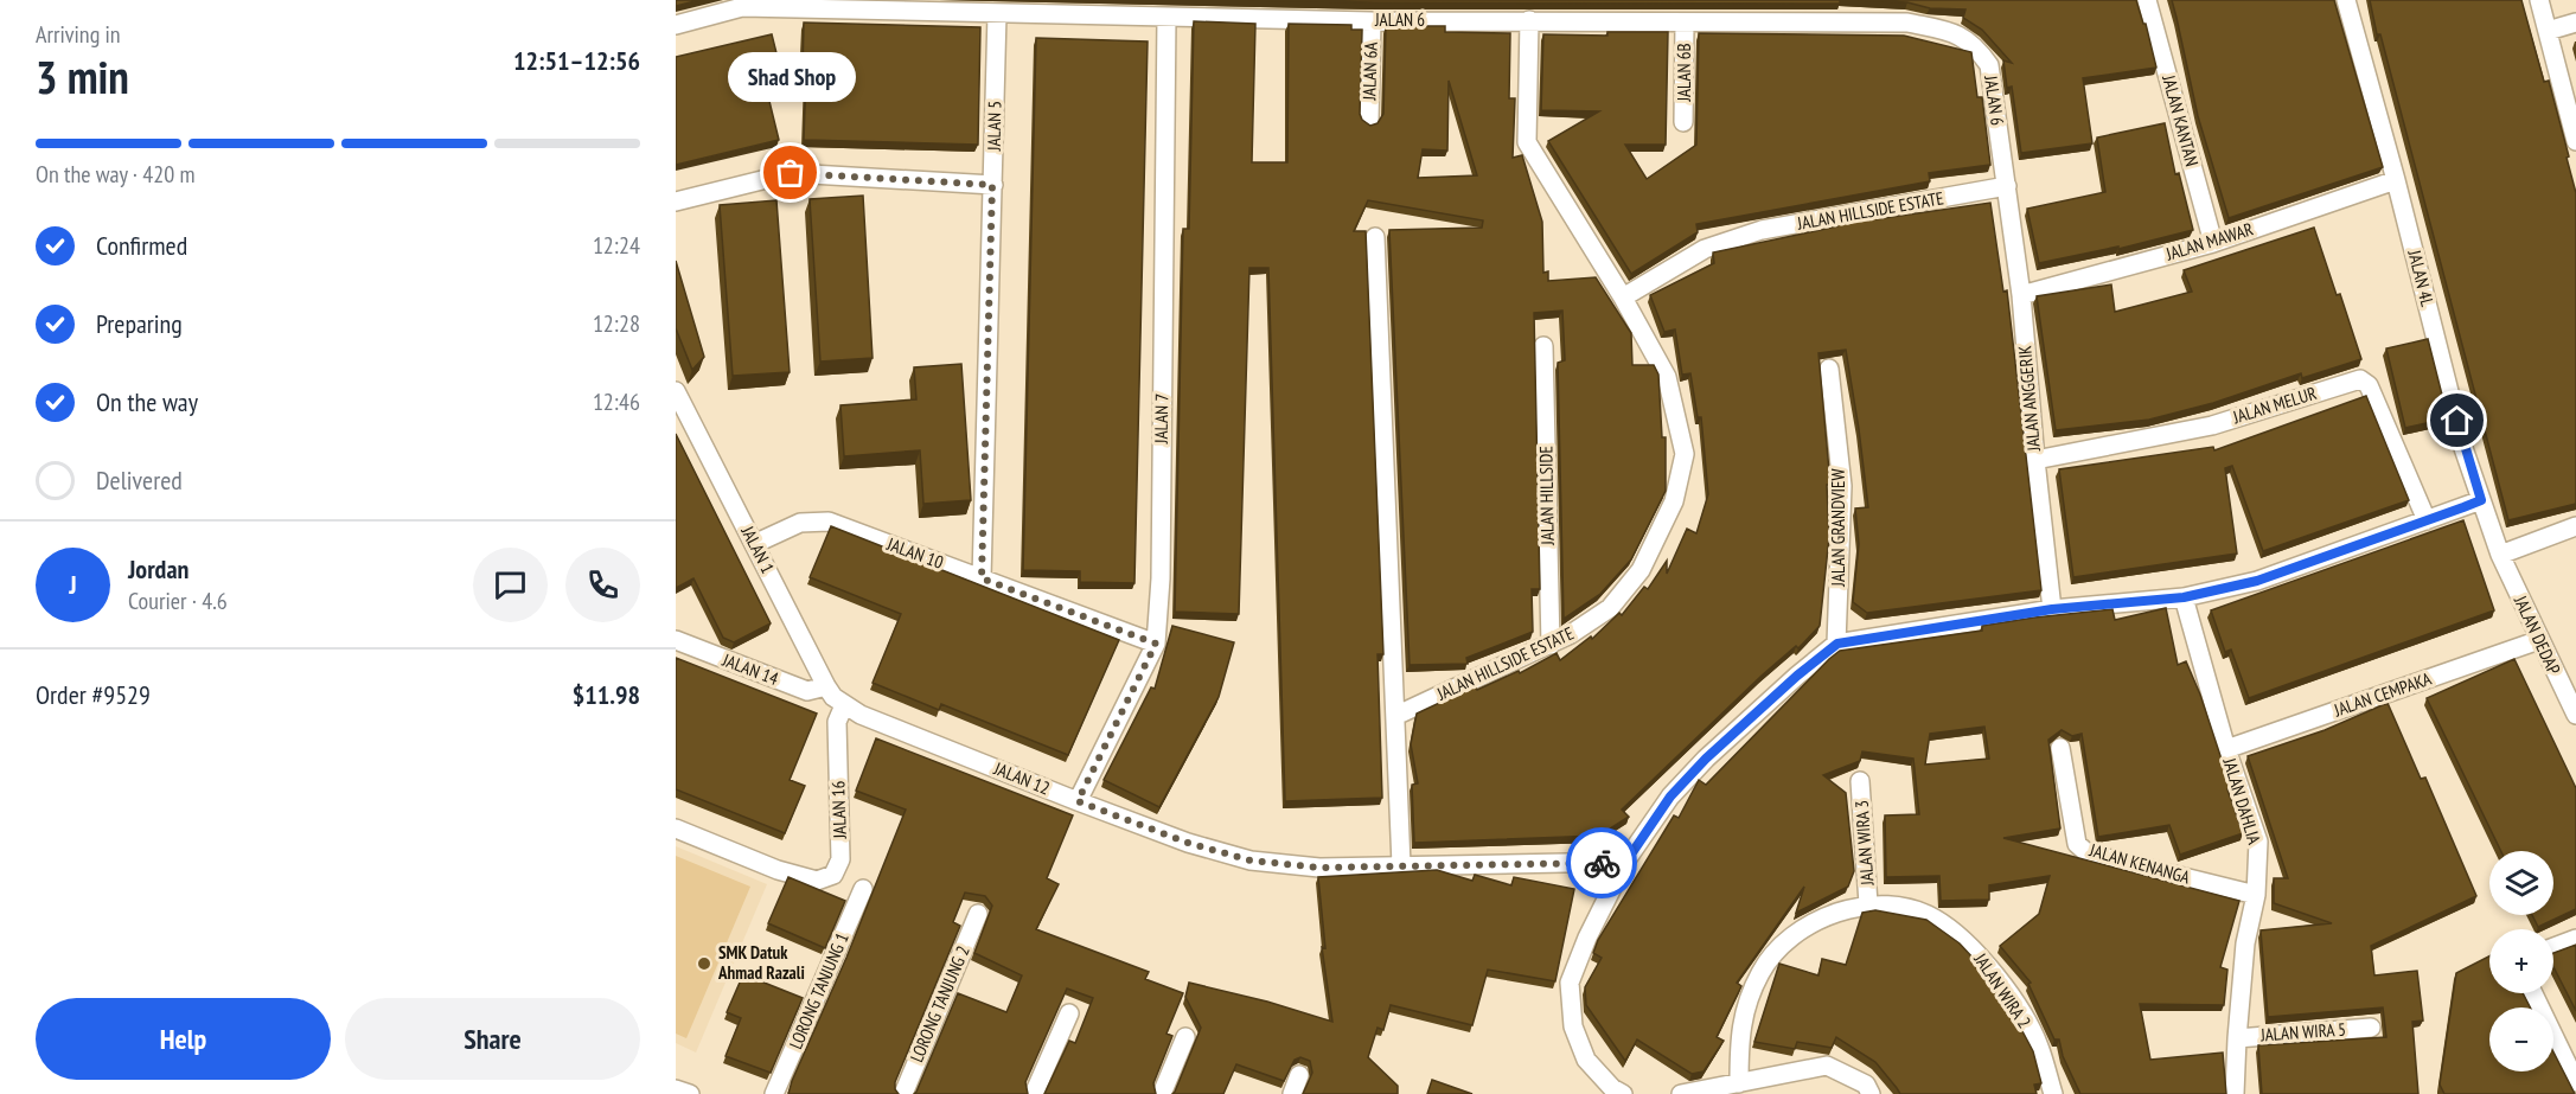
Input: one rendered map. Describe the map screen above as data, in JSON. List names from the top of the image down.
{
  "streets": {
    "street": [
      "JALAN 6",
      "JALAN 6A",
      "JALAN 6B",
      "JALAN KANTAN",
      "JALAN 5",
      "JALAN HILLSIDE ESTATE",
      "JALAN MAWAR",
      "JALAN 4L",
      "JALAN ANGGERIK",
      "JALAN MELUR",
      "JALAN 7",
      "JALAN HILLSIDE",
      "JALAN GRANDVIEW",
      "JALAN 1",
      "JALAN 10",
      "JALAN DEDAP",
      "JALAN 14",
      "JALAN CEMPAKA",
      "JALAN 12",
      "JALAN DAHLIA",
      "JALAN 16",
      "JALAN WIRA 3",
      "JALAN KENANGA",
      "LORONG TANJUNG 1",
      "JALAN WIRA 2",
      "LORONG TANJUNG 2",
      "JALAN WIRA 5"
    ]
  },
  "crossings": [
    ["JALAN 6", "JALAN 6A"],
    ["JALAN 6", "JALAN 6B"],
    ["JALAN 6", "JALAN 5"],
    ["JALAN 6", "JALAN HILLSIDE ESTATE"],
    ["JALAN 6", "JALAN ANGGERIK"],
    ["JALAN 6", "JALAN 7"],
    ["JALAN KANTAN", "JALAN MAWAR"],
    ["JALAN 5", "JALAN 10"],
    ["JALAN HILLSIDE ESTATE", "JALAN ANGGERIK"],
    ["JALAN HILLSIDE ESTATE", "JALAN HILLSIDE"],
    ["JALAN MAWAR", "JALAN 4L"],
    ["JALAN MAWAR", "JALAN ANGGERIK"],
    ["JALAN 4L", "JALAN DEDAP"],
    ["JALAN ANGGERIK", "JALAN MELUR"],
    ["JALAN 7", "JALAN 10"],
    ["JALAN 7", "JALAN 12"],
    ["JALAN 1", "JALAN 10"],
    ["JALAN 1", "JALAN 14"],
    ["JALAN 1", "JALAN 12"],
    ["JALAN 1", "JALAN 16"],
    ["JALAN DEDAP", "JALAN CEMPAKA"],
    ["JALAN CEMPAKA", "JALAN DAHLIA"],
    ["JALAN 12", "JALAN 16"],
    ["JALAN DAHLIA", "JALAN KENANGA"],
    ["JALAN DAHLIA", "JALAN WIRA 5"],
    ["JALAN WIRA 3", "JALAN WIRA 2"]
  ],
  "places": ["Shad Shop", "SMK Datuk Ahmad Razali"],
  "page": {
    "heading": ["3 min", "Arriving in", "12:51–12:56"],
    "panel": [
      "Jordan",
      "Courier · 4.6",
      "Order #9529",
      "$11.98"
    ],
    "bubble": "Shad Shop",
    "bar": "On the way · 420 m",
    "list": [
      ["Confirmed", "12:24"],
      ["Preparing", "12:28"],
      ["On the way", "12:46"],
      "Delivered"
    ],
    "round": "J",
    "map_buttons": ["+", "−"],
    "buttons": ["Help", "Share"]
  }
}
